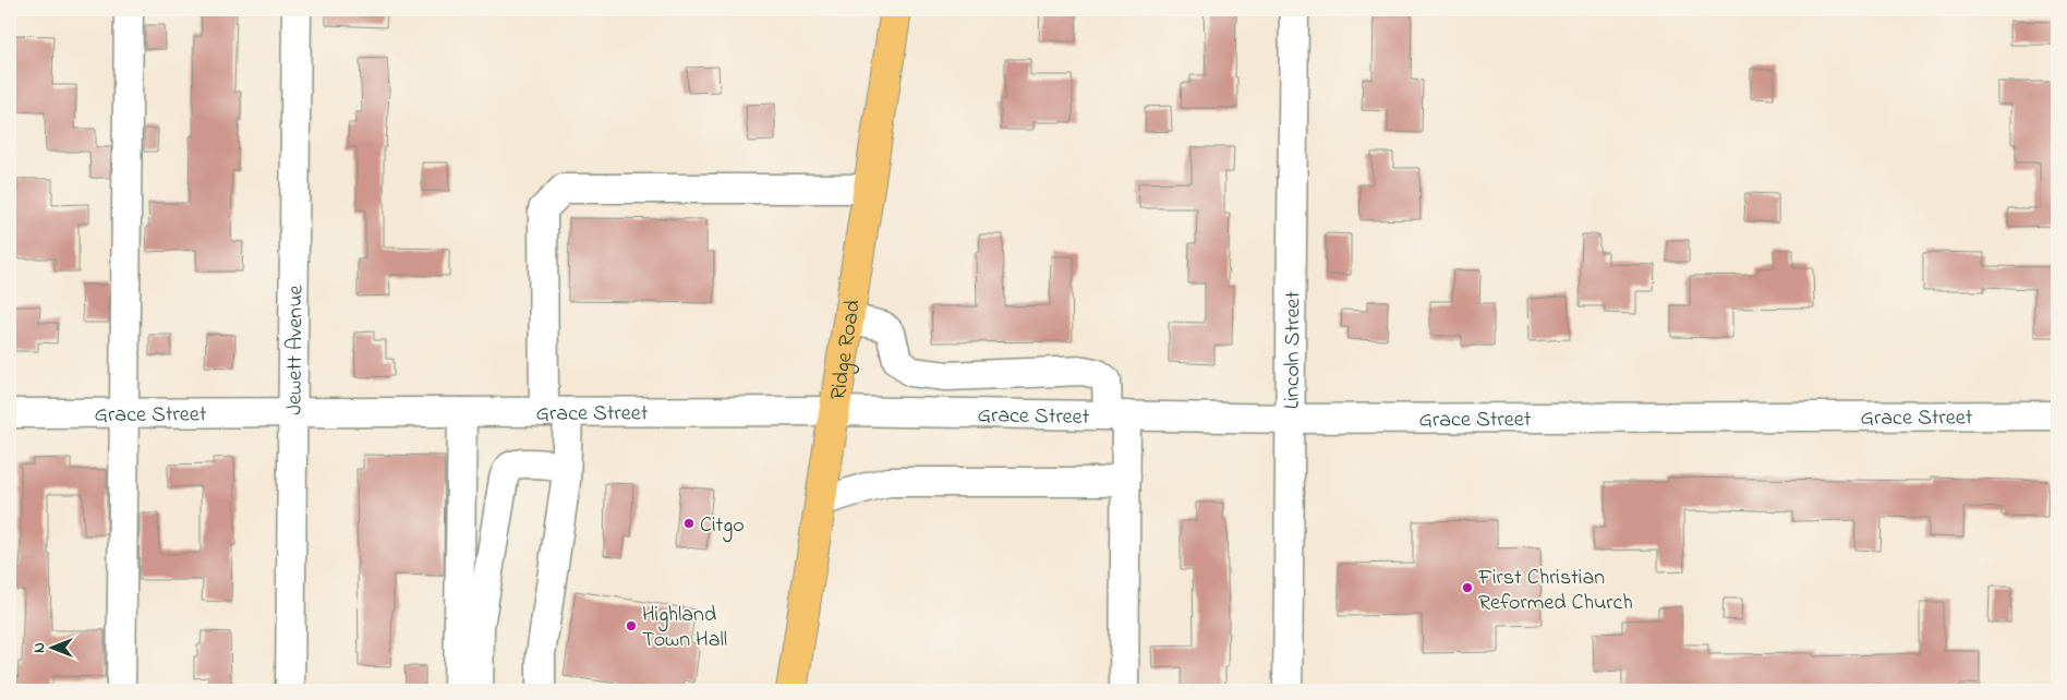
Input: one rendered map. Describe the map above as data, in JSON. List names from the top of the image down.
{
  "streets": {
    "main road": ["Ridge Road"],
    "street": ["Jewett Avenue", "Lincoln Street", "Grace Street"]
  },
  "crossings": [
    ["Jewett Avenue", "Grace Street"],
    ["Ridge Road", "Grace Street"],
    ["Lincoln Street", "Grace Street"]
  ],
  "places": ["Citgo", "First Christian Reformed Church", "Highland Town Hall"],
  "north": "left"
}
